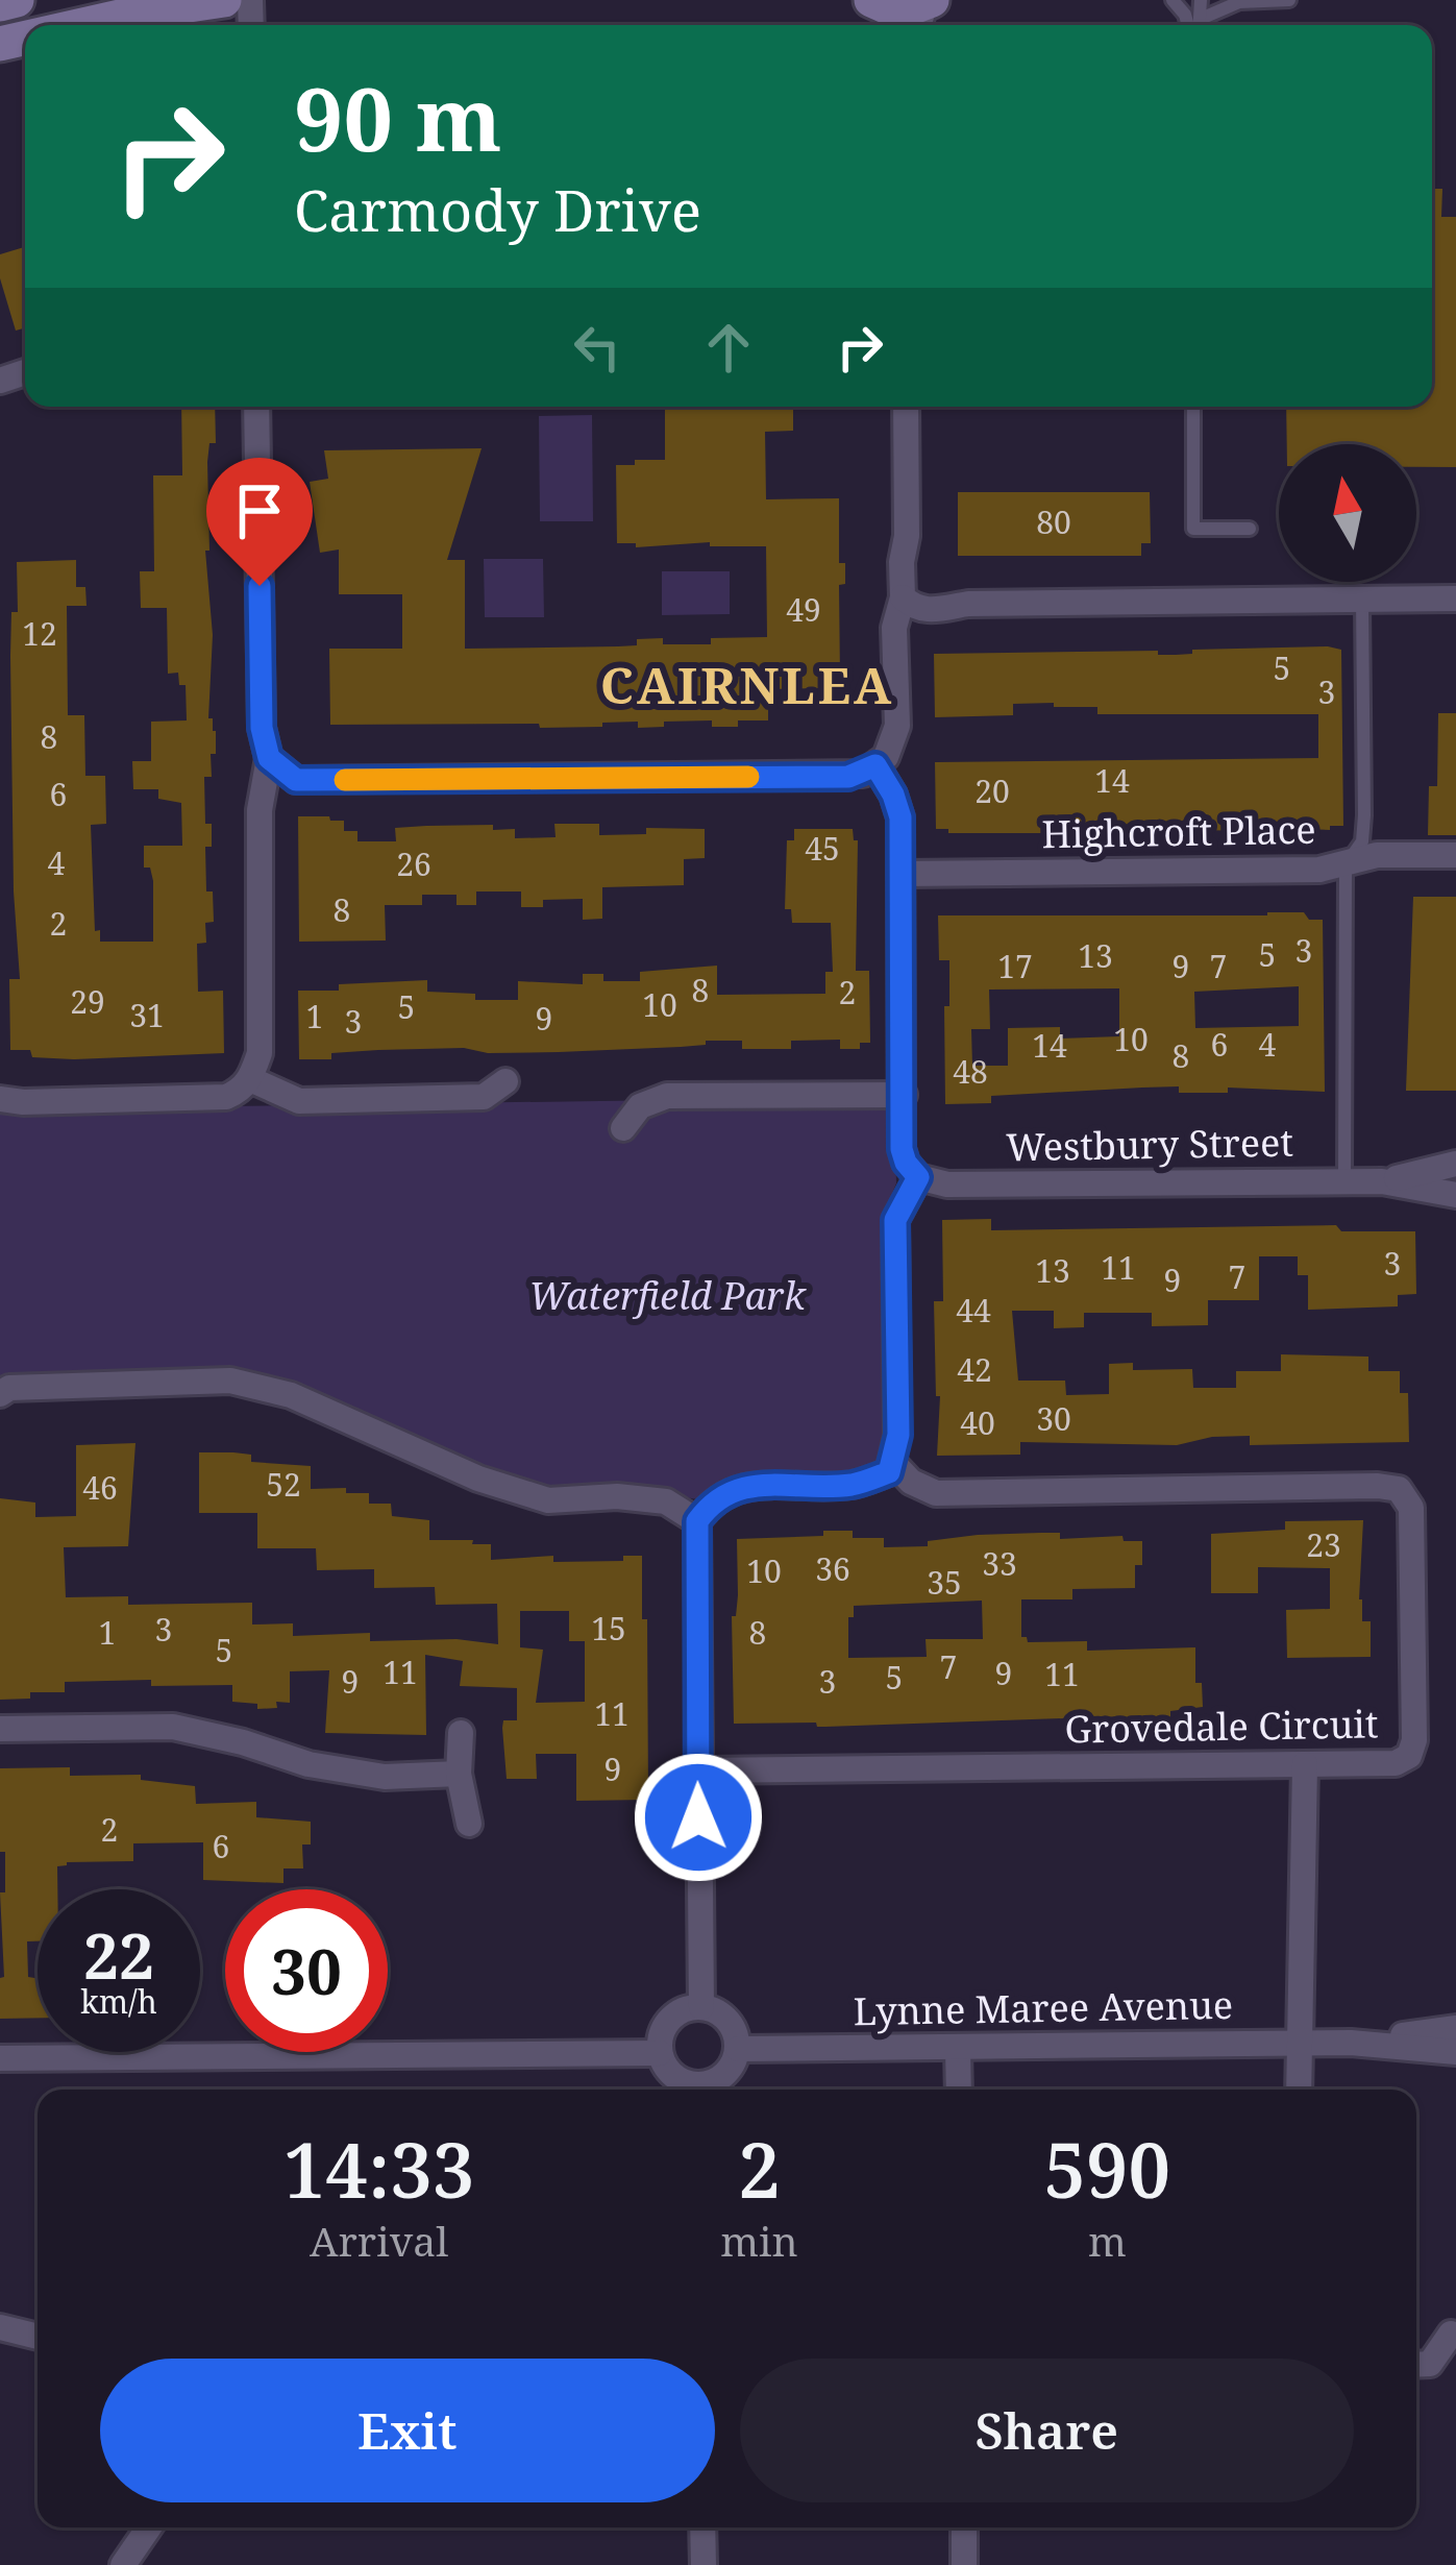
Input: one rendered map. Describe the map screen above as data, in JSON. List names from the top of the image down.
{
  "streets": {
    "street": [
      "Highcroft Place",
      "Westbury Street",
      "Grovedale Circuit",
      "Lynne Maree Avenue"
    ]
  },
  "districts": ["CAIRNLEA"],
  "parks": ["Waterfield Park"],
  "house_numbers": [
    "80",
    "49",
    "12",
    "5",
    "3",
    "8",
    "14",
    "20",
    "6",
    "45",
    "4",
    "26",
    "8",
    "2",
    "3",
    "5",
    "13",
    "17",
    "9",
    "7",
    "8",
    "2",
    "29",
    "10",
    "5",
    "31",
    "1",
    "9",
    "3",
    "10",
    "6",
    "4",
    "14",
    "8",
    "48",
    "3",
    "11",
    "13",
    "7",
    "9",
    "44",
    "42",
    "30",
    "40",
    "52",
    "46",
    "23",
    "33",
    "36",
    "10",
    "35",
    "15",
    "3",
    "1",
    "8",
    "5",
    "7",
    "11",
    "9",
    "11",
    "5",
    "9",
    "3",
    "11",
    "9",
    "2",
    "6"
  ],
  "north": "top",
  "page": {
    "turn": ["90 m", "Carmody Drive"],
    "speed": "22 km/h",
    "limit": "30",
    "eta": [
      "14:33",
      "Arrival",
      "2",
      "min",
      "590",
      "m"
    ],
    "buttons": ["Exit", "Share"]
  }
}
